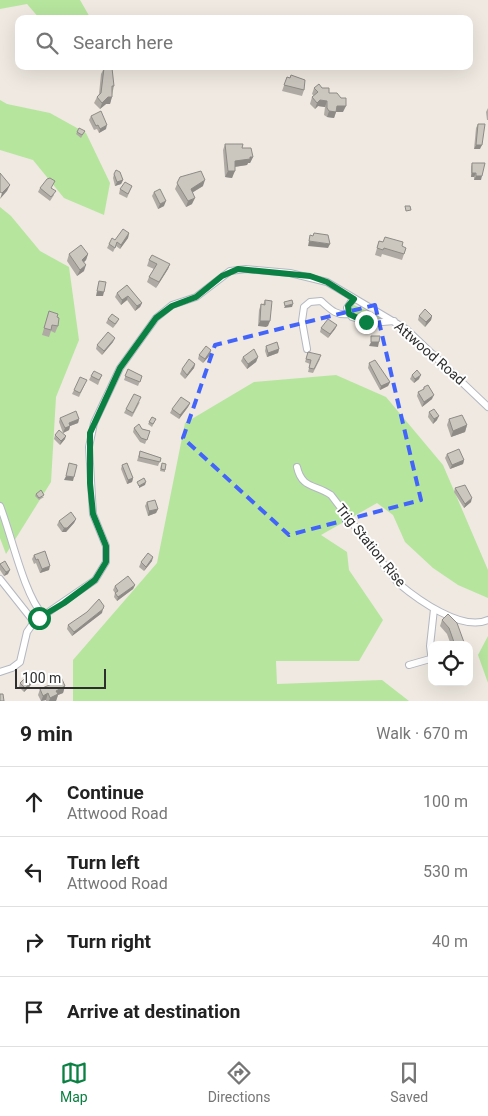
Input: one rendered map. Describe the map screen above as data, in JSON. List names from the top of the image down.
{
  "streets": {
    "street": ["Attwood Road", "Trig Station Rise"]
  },
  "scale_bar": "100 m",
  "page": {
    "search": "Search here",
    "scale": "100 m",
    "heading": ["9 min", "Walk · 670 m"],
    "list": [
      ["Continue", "Attwood Road", "100 m"],
      ["Turn left", "Attwood Road", "530 m"],
      ["Turn right", "40 m"],
      "Arrive at destination"
    ],
    "nav": ["Map", "Directions", "Saved"]
  }
}
